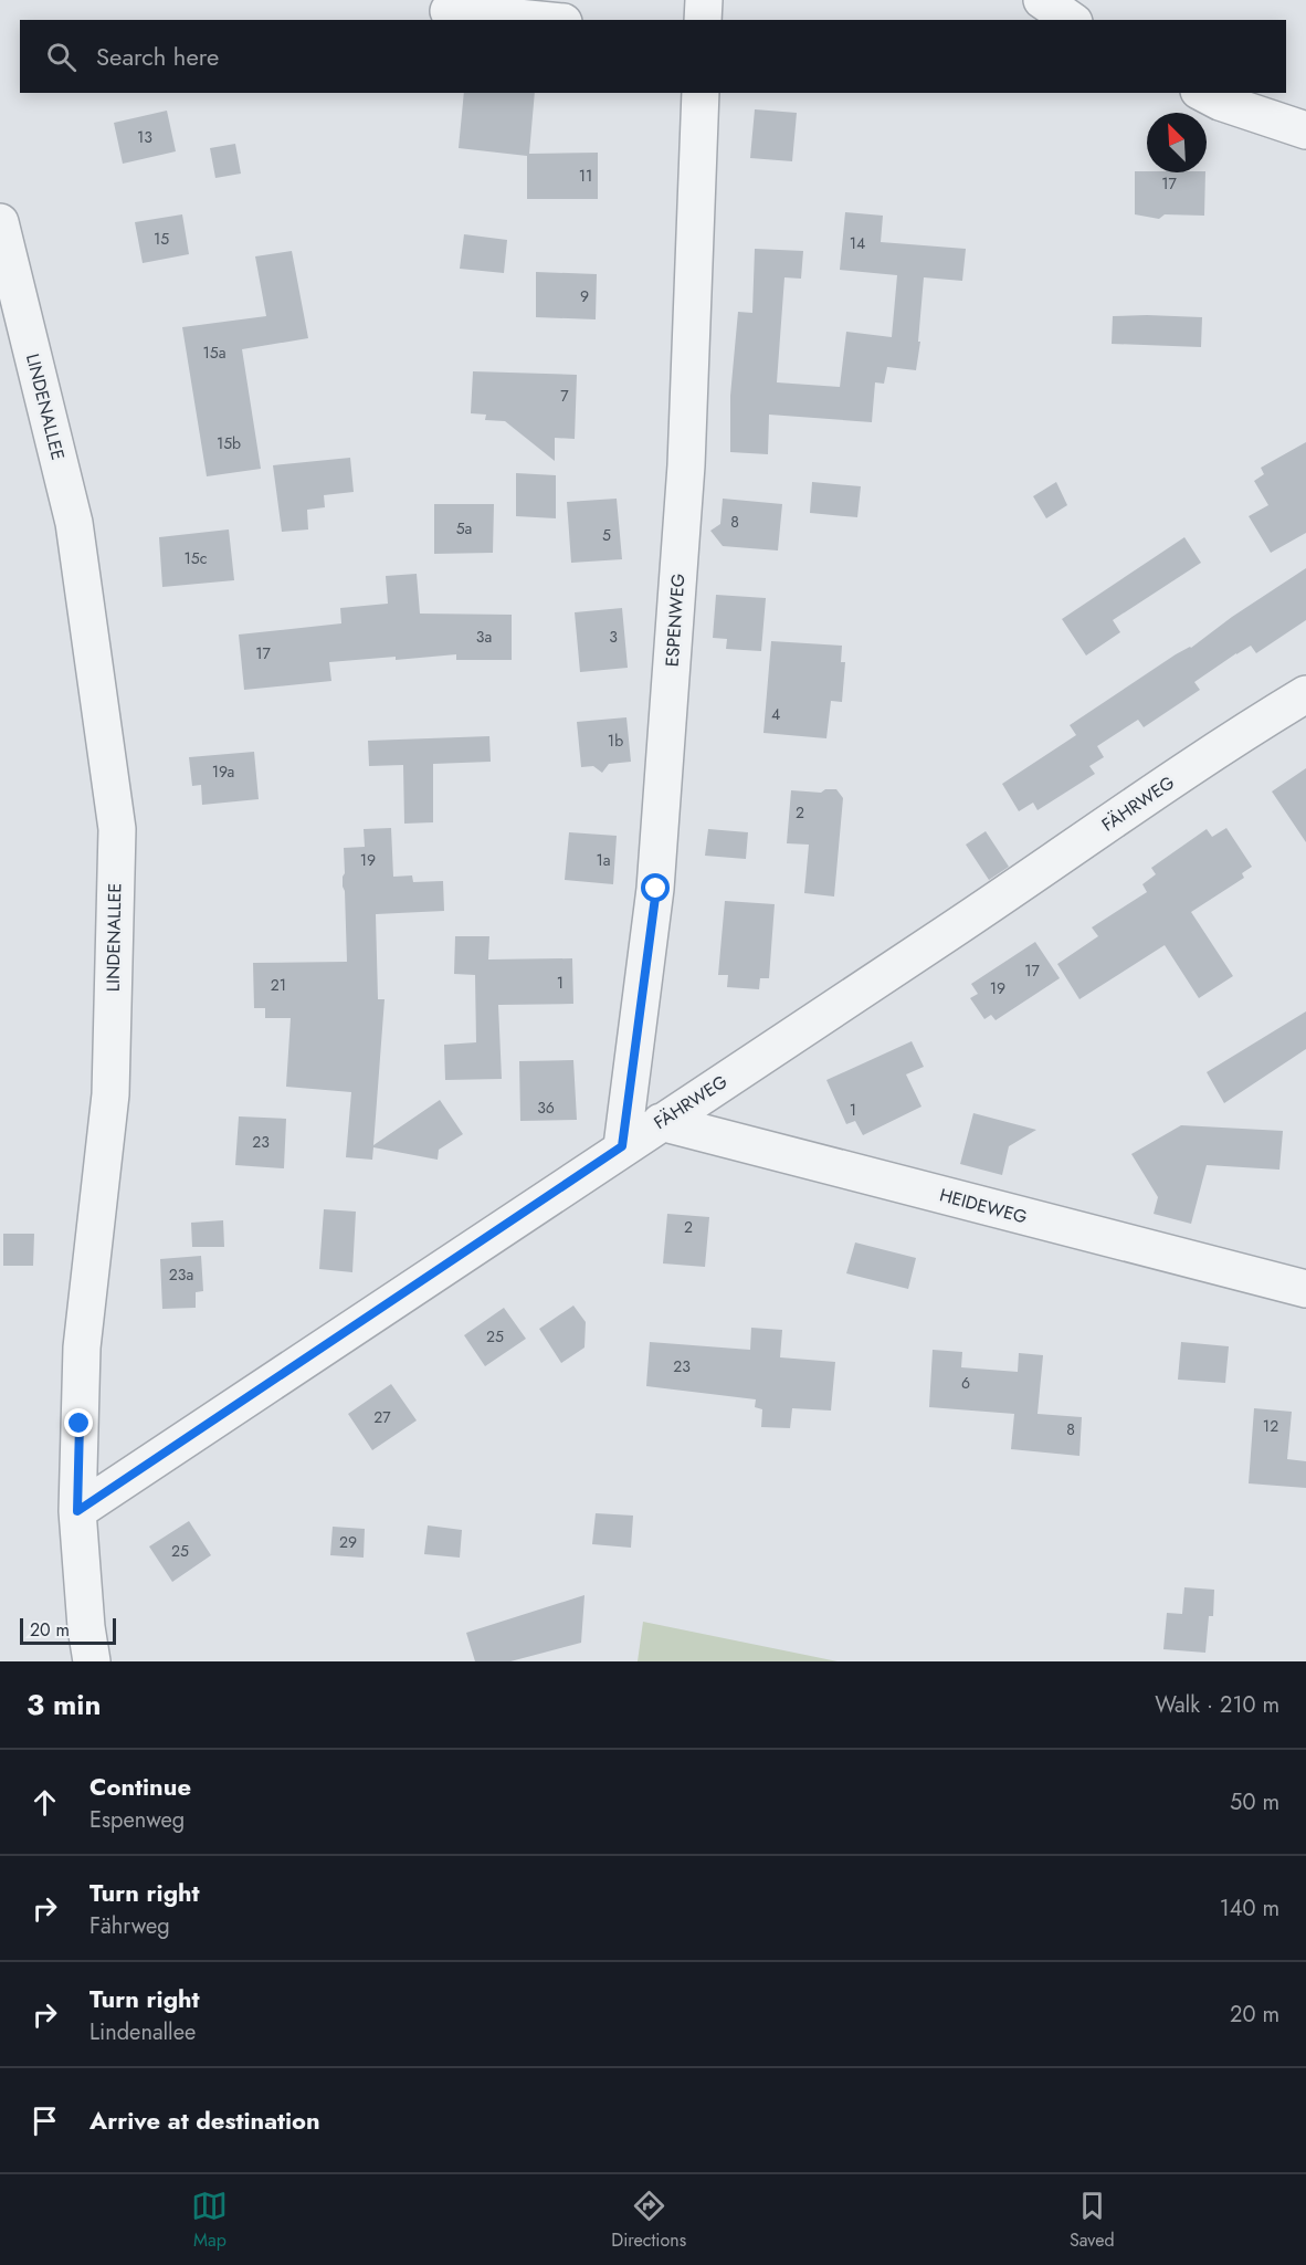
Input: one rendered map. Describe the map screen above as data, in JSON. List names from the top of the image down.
{
  "streets": {
    "street": [
      "LINDENALLEE",
      "ESPENWEG",
      "FÄHRWEG",
      "HEIDEWEG"
    ]
  },
  "crossings": [
    ["LINDENALLEE", "FÄHRWEG"],
    ["ESPENWEG", "FÄHRWEG"],
    ["FÄHRWEG", "HEIDEWEG"]
  ],
  "house_numbers": [
    "13",
    "11",
    "17",
    "15",
    "14",
    "9",
    "15a",
    "7",
    "15b",
    "8",
    "5a",
    "5",
    "15c",
    "3a",
    "3",
    "17",
    "4",
    "1b",
    "19a",
    "2",
    "19",
    "1a",
    "17",
    "1",
    "21",
    "19",
    "36",
    "1",
    "23",
    "2",
    "23a",
    "25",
    "23",
    "6",
    "27",
    "12",
    "8",
    "29",
    "25"
  ],
  "scale_bar": "20 m",
  "north": "top left",
  "page": {
    "search": "Search here",
    "scale": "20 m",
    "heading": ["3 min", "Walk · 210 m"],
    "list": [
      ["Continue", "Espenweg", "50 m"],
      ["Turn right", "Fährweg", "140 m"],
      ["Turn right", "Lindenallee", "20 m"],
      "Arrive at destination"
    ],
    "nav": ["Map", "Directions", "Saved"]
  }
}
